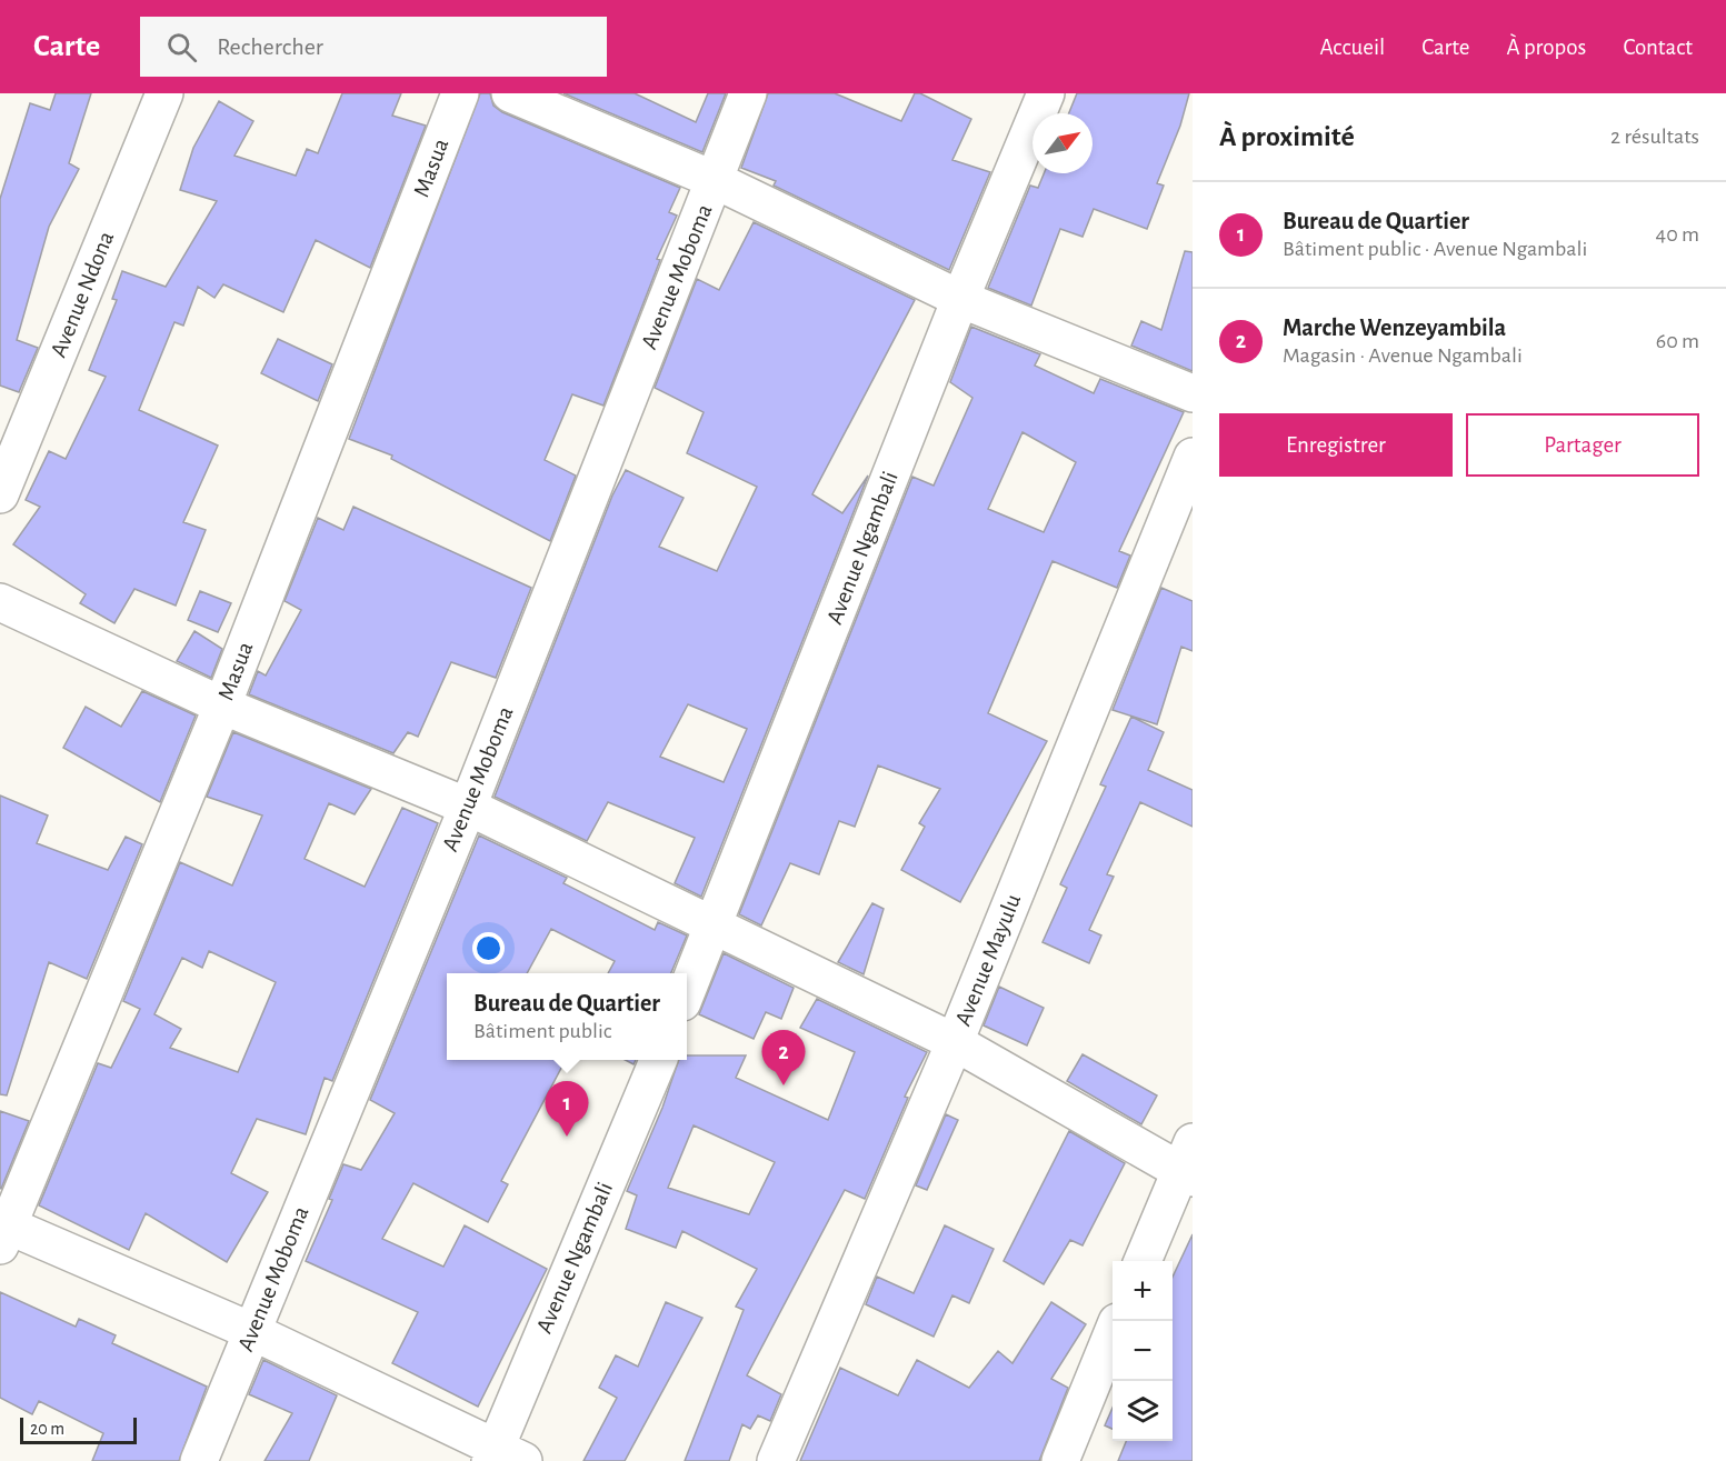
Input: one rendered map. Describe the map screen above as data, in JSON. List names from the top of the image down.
{
  "streets": {
    "street": [
      "Masua",
      "Avenue Moboma",
      "Avenue Ndona",
      "Avenue Ngambali",
      "Avenue Mayulu"
    ]
  },
  "scale_bar": "20 m",
  "north": "top right",
  "page": {
    "header": "Carte",
    "search": "Rechercher",
    "nav": [
      "Accueil",
      "Carte",
      "À propos",
      "Contact"
    ],
    "heading": ["À proximité", "2 résultats"],
    "list": [
      {
        "mark": "1",
        "name": "Bureau de Quartier",
        "note": "Bâtiment public · Avenue Ngambali",
        "value": "40 m"
      },
      {
        "mark": "2",
        "name": "Marche Wenzeyambila",
        "note": "Magasin · Avenue Ngambali",
        "value": "60 m"
      }
    ],
    "buttons": ["Enregistrer", "Partager"],
    "popup": ["Bureau de Quartier", "Bâtiment public"],
    "pins": ["2", "1"],
    "map_buttons": ["+", "−"],
    "scale": "20 m"
  }
}
